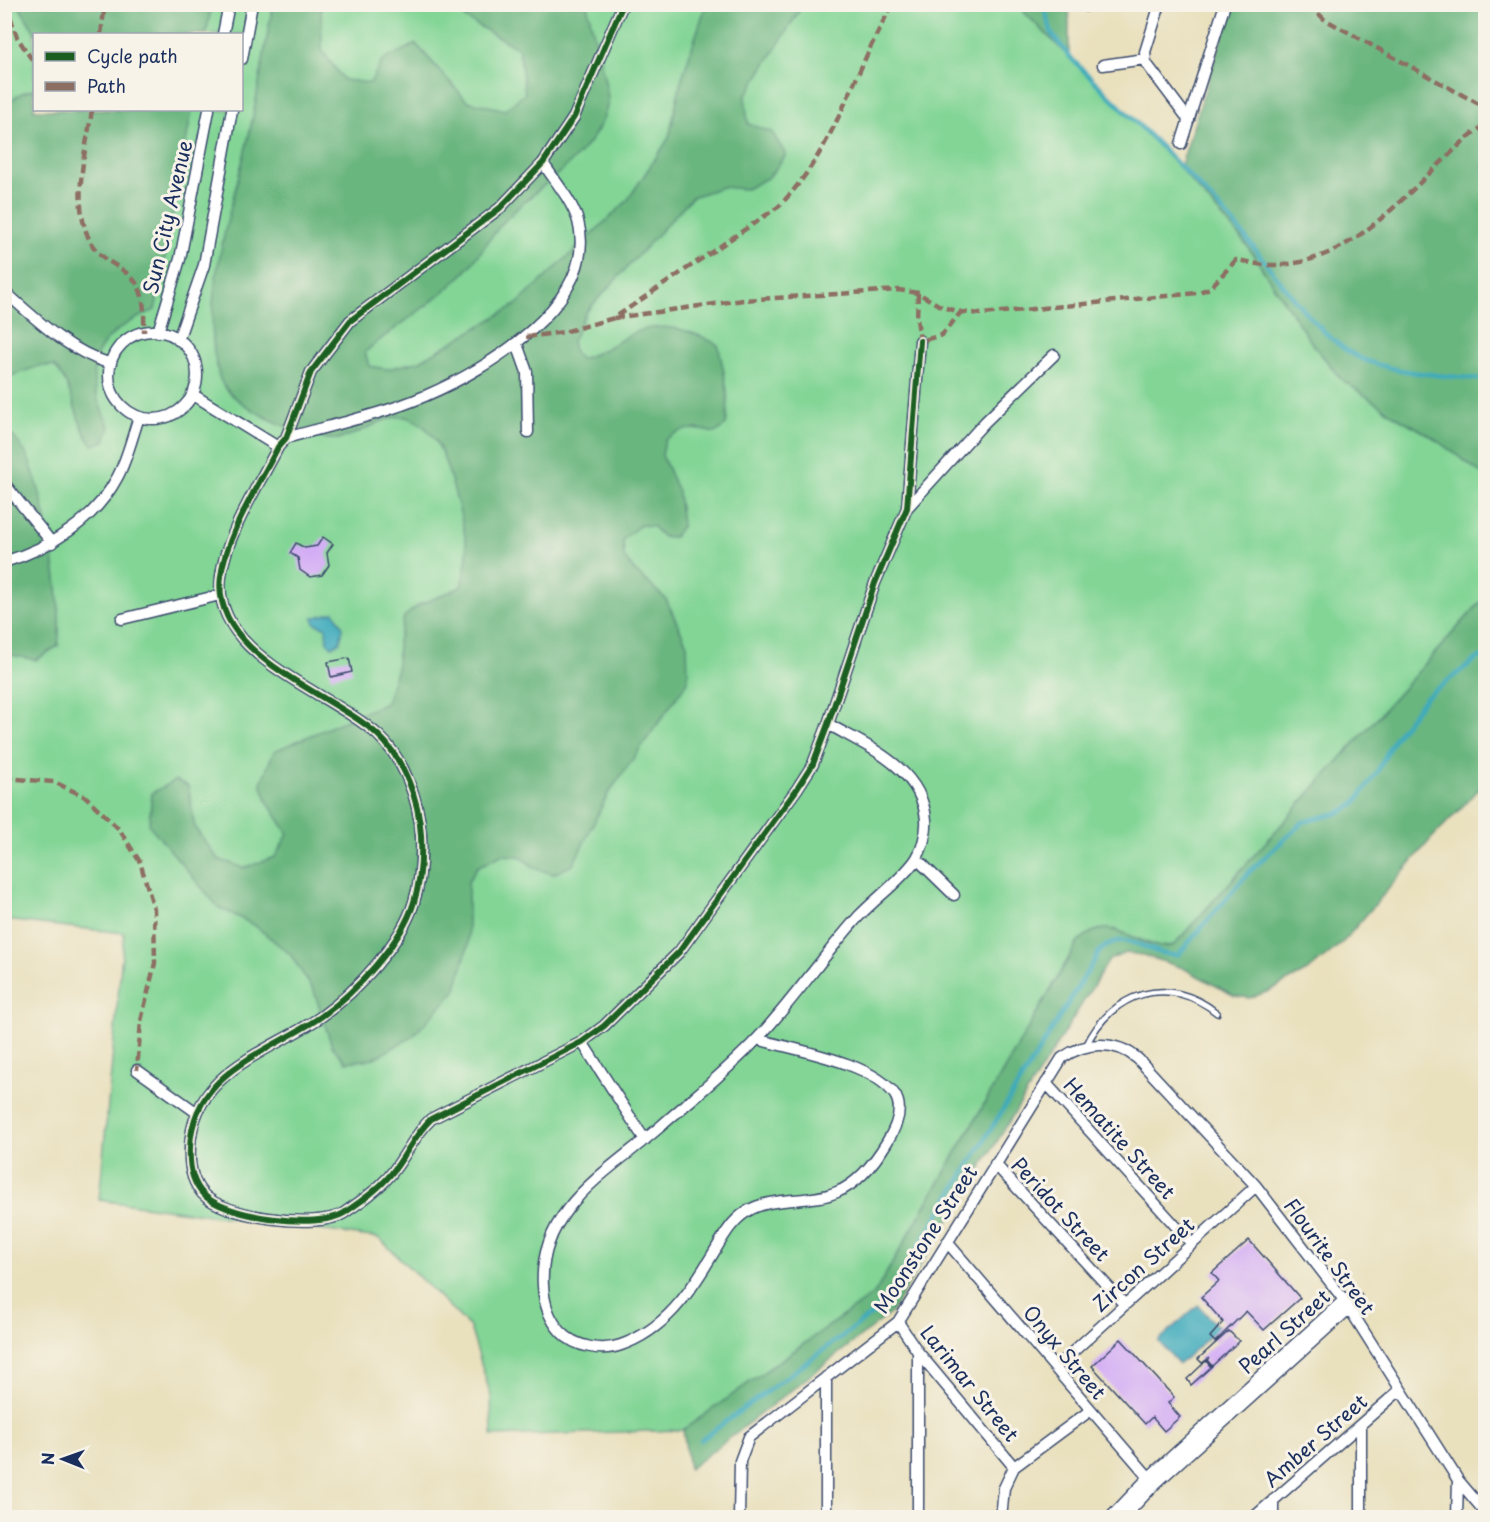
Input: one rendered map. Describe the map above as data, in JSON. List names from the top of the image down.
{
  "streets": {
    "street": [
      "Sun City Avenue",
      "Hematite Street",
      "Peridot Street",
      "Moonstone Street",
      "Flourite Street",
      "Zircon Street",
      "Pearl Street",
      "Onyx Street",
      "Larimar Street",
      "Amber Street"
    ]
  },
  "crossings": [
    ["Hematite Street", "Moonstone Street"],
    ["Hematite Street", "Zircon Street"],
    ["Peridot Street", "Moonstone Street"],
    ["Peridot Street", "Zircon Street"],
    ["Moonstone Street", "Flourite Street"],
    ["Moonstone Street", "Onyx Street"],
    ["Moonstone Street", "Larimar Street"],
    ["Flourite Street", "Zircon Street"],
    ["Flourite Street", "Pearl Street"],
    ["Flourite Street", "Amber Street"],
    ["Zircon Street", "Onyx Street"],
    ["Pearl Street", "Onyx Street"]
  ],
  "legend": ["Cycle path", "Path"],
  "north": "left"
}
